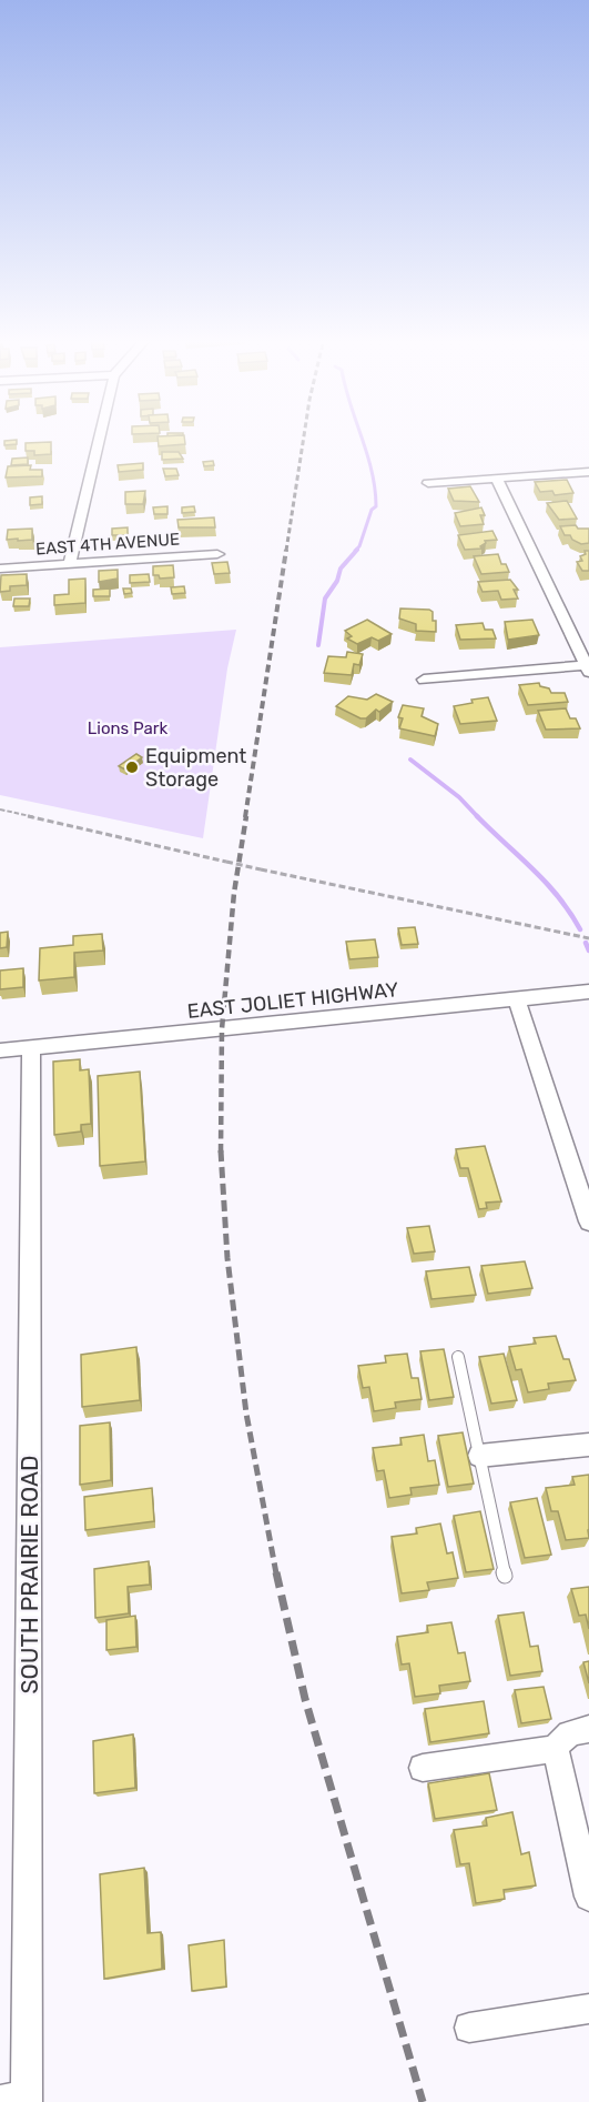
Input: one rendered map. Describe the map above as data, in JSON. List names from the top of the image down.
{
  "streets": {
    "street": ["EAST 4TH AVENUE", "EAST JOLIET HIGHWAY", "SOUTH PRAIRIE ROAD"]
  },
  "crossings": [
    ["EAST JOLIET HIGHWAY", "SOUTH PRAIRIE ROAD"]
  ],
  "parks": ["Lions Park"],
  "places": ["Equipment Storage"]
}
